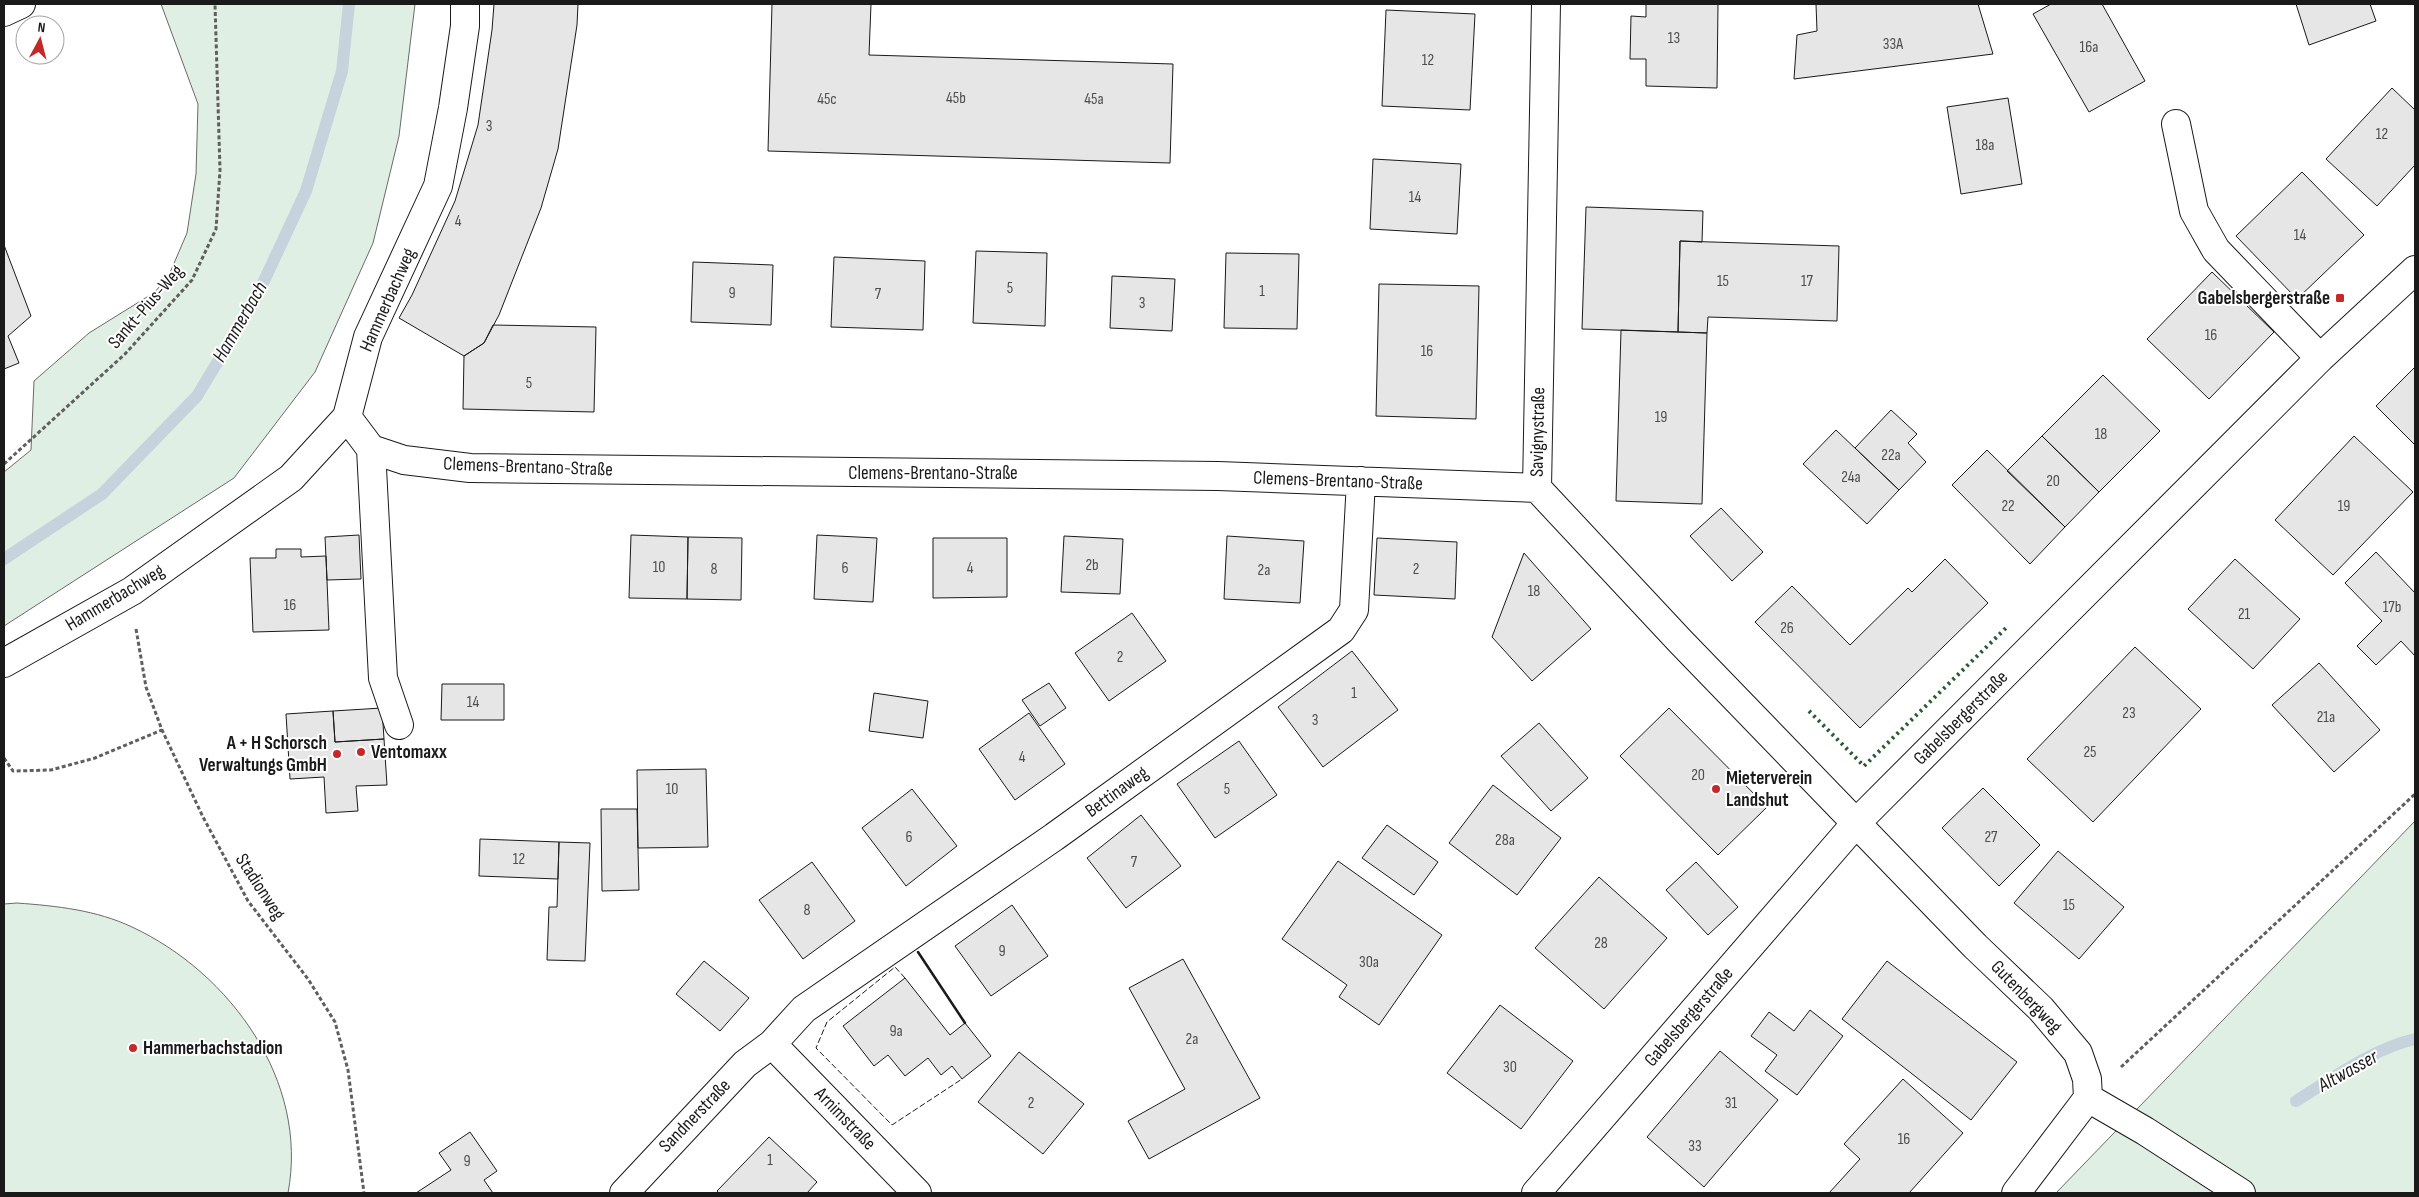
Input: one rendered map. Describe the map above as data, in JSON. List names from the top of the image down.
{
  "streets": {
    "street": [
      "Hammerbachweg",
      "Savignystraße",
      "Clemens-Brentano-Straße",
      "Gabelsbergerstraße",
      "Bettinaweg",
      "Gutenbergweg",
      "Sandnerstraße",
      "Arnimstraße"
    ],
    "path": ["Sankt-Pius-Weg", "Stadionweg"]
  },
  "crossings": [
    ["Hammerbachweg", "Stadionweg"],
    ["Savignystraße", "Clemens-Brentano-Straße"],
    ["Savignystraße", "Gabelsbergerstraße"],
    ["Savignystraße", "Gutenbergweg"],
    ["Clemens-Brentano-Straße", "Bettinaweg"],
    ["Gabelsbergerstraße", "Gutenbergweg"],
    ["Bettinaweg", "Sandnerstraße"],
    ["Bettinaweg", "Arnimstraße"],
    ["Sandnerstraße", "Arnimstraße"]
  ],
  "water": ["Hammerbach", "Altwasser"],
  "places": {
    "transit": ["Gabelsbergerstraße"],
    "other": [
      "Ventomaxx",
      "A + H Schorsch Verwaltungs GmbH",
      "Mieterverein Landshut",
      "Hammerbachstadion"
    ]
  },
  "house_numbers": [
    "13",
    "33A",
    "16a",
    "12",
    "45b",
    "45c",
    "45a",
    "3",
    "12",
    "18a",
    "14",
    "4",
    "14",
    "15",
    "17",
    "5",
    "1",
    "9",
    "7",
    "3",
    "16",
    "16",
    "5",
    "19",
    "18",
    "22a",
    "24a",
    "20",
    "22",
    "19",
    "2b",
    "10",
    "6",
    "4",
    "8",
    "2",
    "2a",
    "18",
    "16",
    "17b",
    "21",
    "26",
    "2",
    "1",
    "14",
    "23",
    "21a",
    "3",
    "25",
    "4",
    "20",
    "10",
    "5",
    "6",
    "27",
    "28a",
    "12",
    "7",
    "15",
    "8",
    "28",
    "9",
    "30a",
    "9a",
    "2a",
    "30",
    "2",
    "31",
    "16",
    "33",
    "1",
    "9"
  ],
  "north": "top"
}
